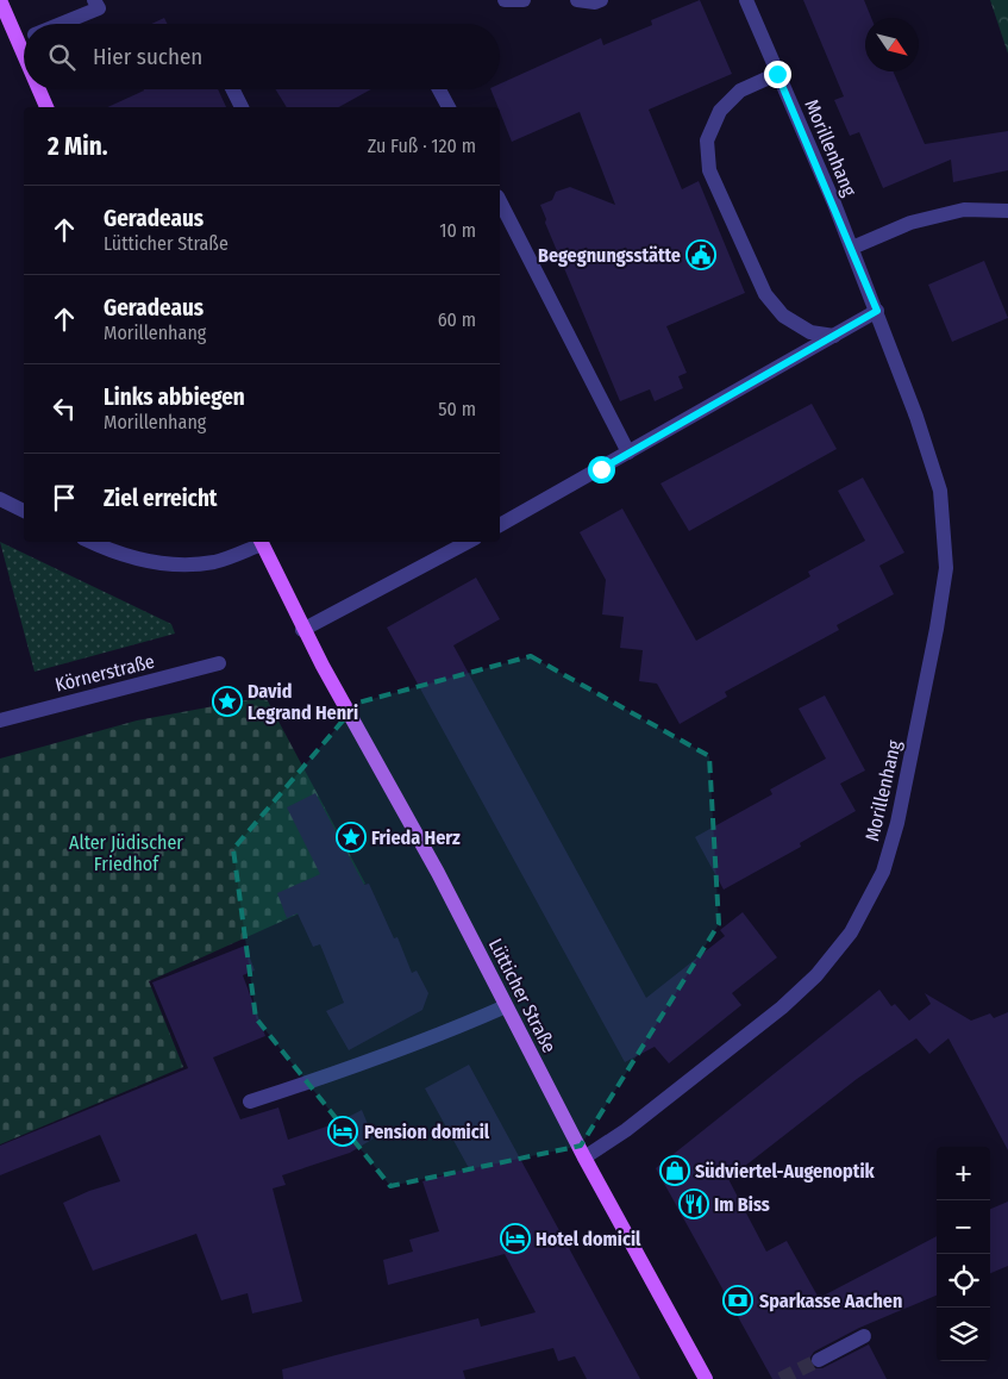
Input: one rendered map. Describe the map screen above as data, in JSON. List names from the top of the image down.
{
  "streets": {
    "main road": ["Lütticher Straße"],
    "street": ["Morillenhang", "Körnerstraße"]
  },
  "crossings": [
    ["Morillenhang", "Lütticher Straße"]
  ],
  "parks": ["Alter Jüdischer Friedhof"],
  "places": {
    "public building": ["Begegnungsstätte"],
    "place": ["David Legrand Henri", "Frieda Herz"],
    "hotel": ["Pension domicil", "Hotel domicil"],
    "shop": ["Südviertel-Augenoptik"],
    "restaurant": ["Im Biss"],
    "bank": ["Sparkasse Aachen"]
  },
  "north": "bottom right",
  "page": {
    "search": "Hier suchen",
    "heading": ["2 Min.", "Zu Fuß · 120 m"],
    "list": [
      ["Geradeaus", "Lütticher Straße", "10 m"],
      ["Geradeaus", "Morillenhang", "60 m"],
      ["Links abbiegen", "Morillenhang", "50 m"],
      "Ziel erreicht"
    ],
    "map_buttons": ["+", "−"]
  }
}
